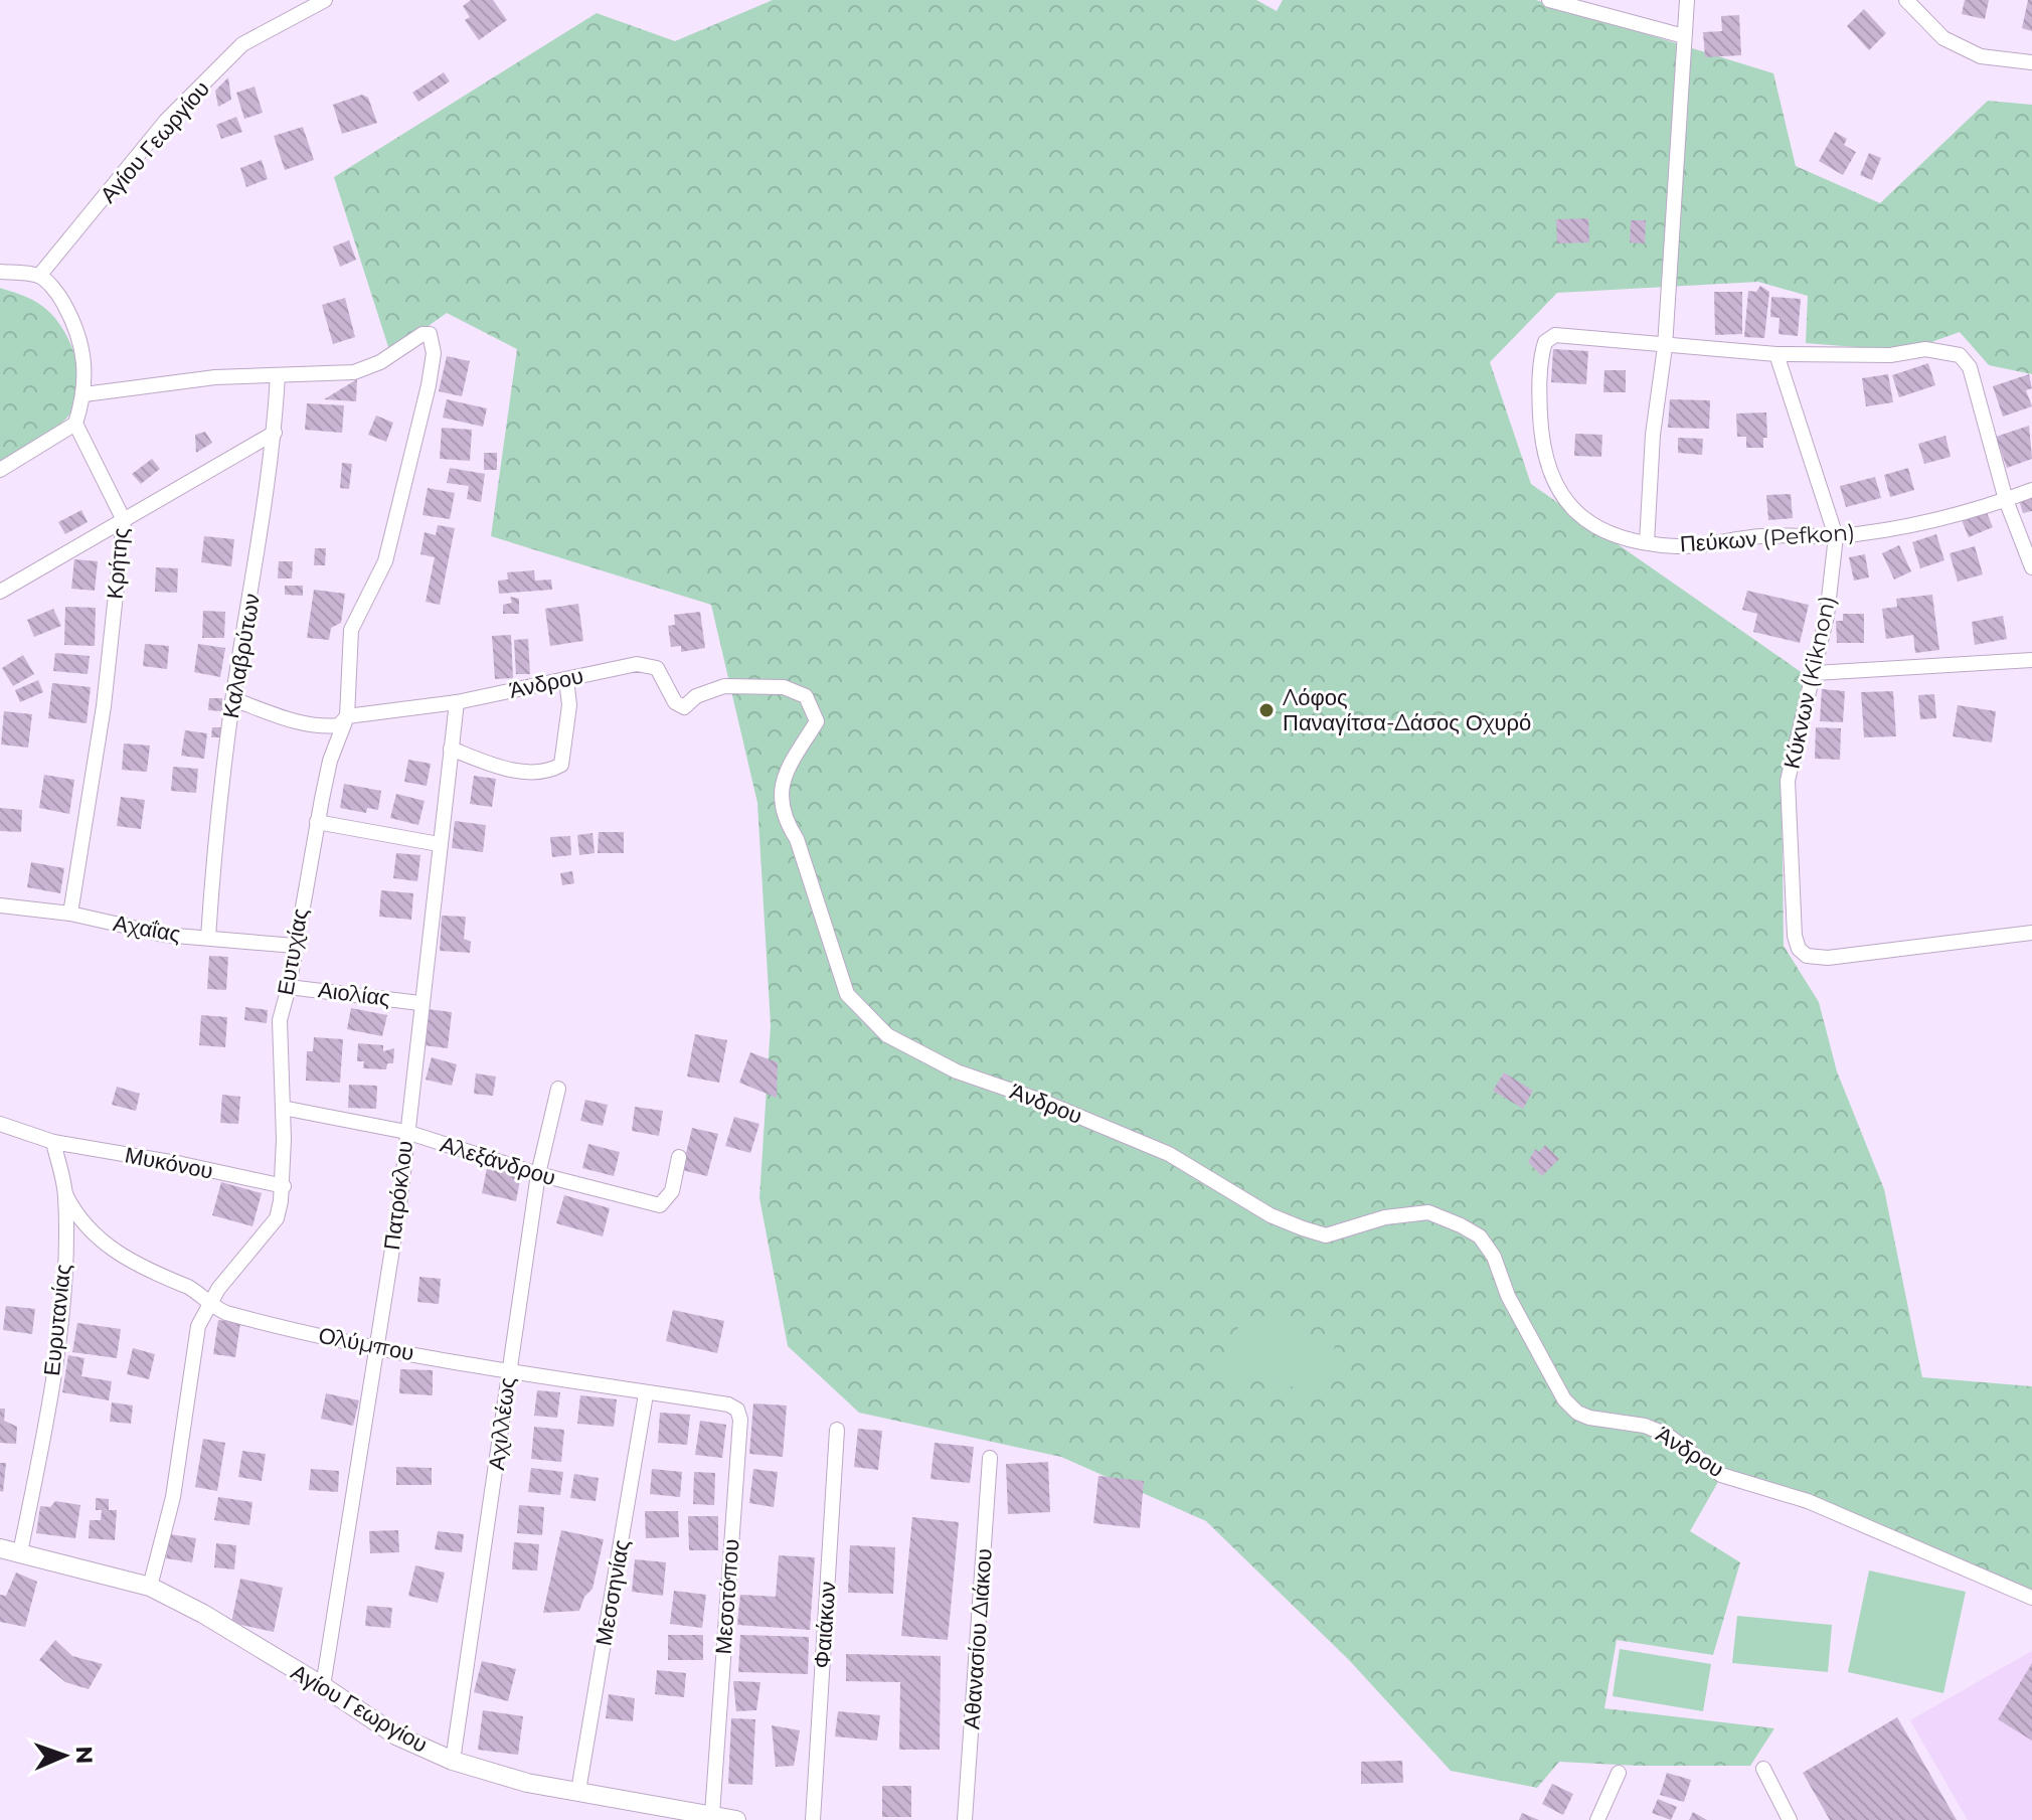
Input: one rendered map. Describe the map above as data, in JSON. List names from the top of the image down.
{
  "streets": {
    "street": [
      "Αγίου Γεωργίου",
      "Πεύκων (Pefkon)",
      "Κρήτης",
      "Καλαβρύτων",
      "Κύκνων (Kiknon)",
      "Άνδρου",
      "Αχαΐας",
      "Ευτυχίας",
      "Αιολίας",
      "Αλεξάνδρου",
      "Μυκόνου",
      "Πατρόκλου",
      "Ευρυτανίας",
      "Ολύμπου",
      "Αχιλλέως",
      "Μεσσηνίας",
      "Μεσοτόπου",
      "Φαιάκων",
      "Αθανασίου Διάκου"
    ]
  },
  "crossings": [
    ["Αγίου Γεωργίου", "Ευτυχίας"],
    ["Αγίου Γεωργίου", "Πατρόκλου"],
    ["Αγίου Γεωργίου", "Ευρυτανίας"],
    ["Αγίου Γεωργίου", "Αχιλλέως"],
    ["Αγίου Γεωργίου", "Μεσσηνίας"],
    ["Αγίου Γεωργίου", "Μεσοτόπου"],
    ["Πεύκων (Pefkon)", "Κύκνων (Kiknon)"],
    ["Κρήτης", "Αχαΐας"],
    ["Καλαβρύτων", "Άνδρου"],
    ["Καλαβρύτων", "Αχαΐας"],
    ["Καλαβρύτων", "Ευτυχίας"],
    ["Άνδρου", "Ευτυχίας"],
    ["Άνδρου", "Πατρόκλου"],
    ["Αχαΐας", "Ευτυχίας"],
    ["Ευτυχίας", "Αιολίας"],
    ["Ευτυχίας", "Αλεξάνδρου"],
    ["Ευτυχίας", "Μυκόνου"],
    ["Ευτυχίας", "Ολύμπου"],
    ["Αιολίας", "Πατρόκλου"],
    ["Αλεξάνδρου", "Πατρόκλου"],
    ["Αλεξάνδρου", "Αχιλλέως"],
    ["Μυκόνου", "Ευρυτανίας"],
    ["Πατρόκλου", "Ολύμπου"],
    ["Ευρυτανίας", "Ολύμπου"],
    ["Ολύμπου", "Αχιλλέως"],
    ["Ολύμπου", "Μεσσηνίας"],
    ["Ολύμπου", "Μεσοτόπου"]
  ],
  "places": ["Λόφος Παναγίτσα-Δάσος Οχυρό"],
  "north": "right"
}
